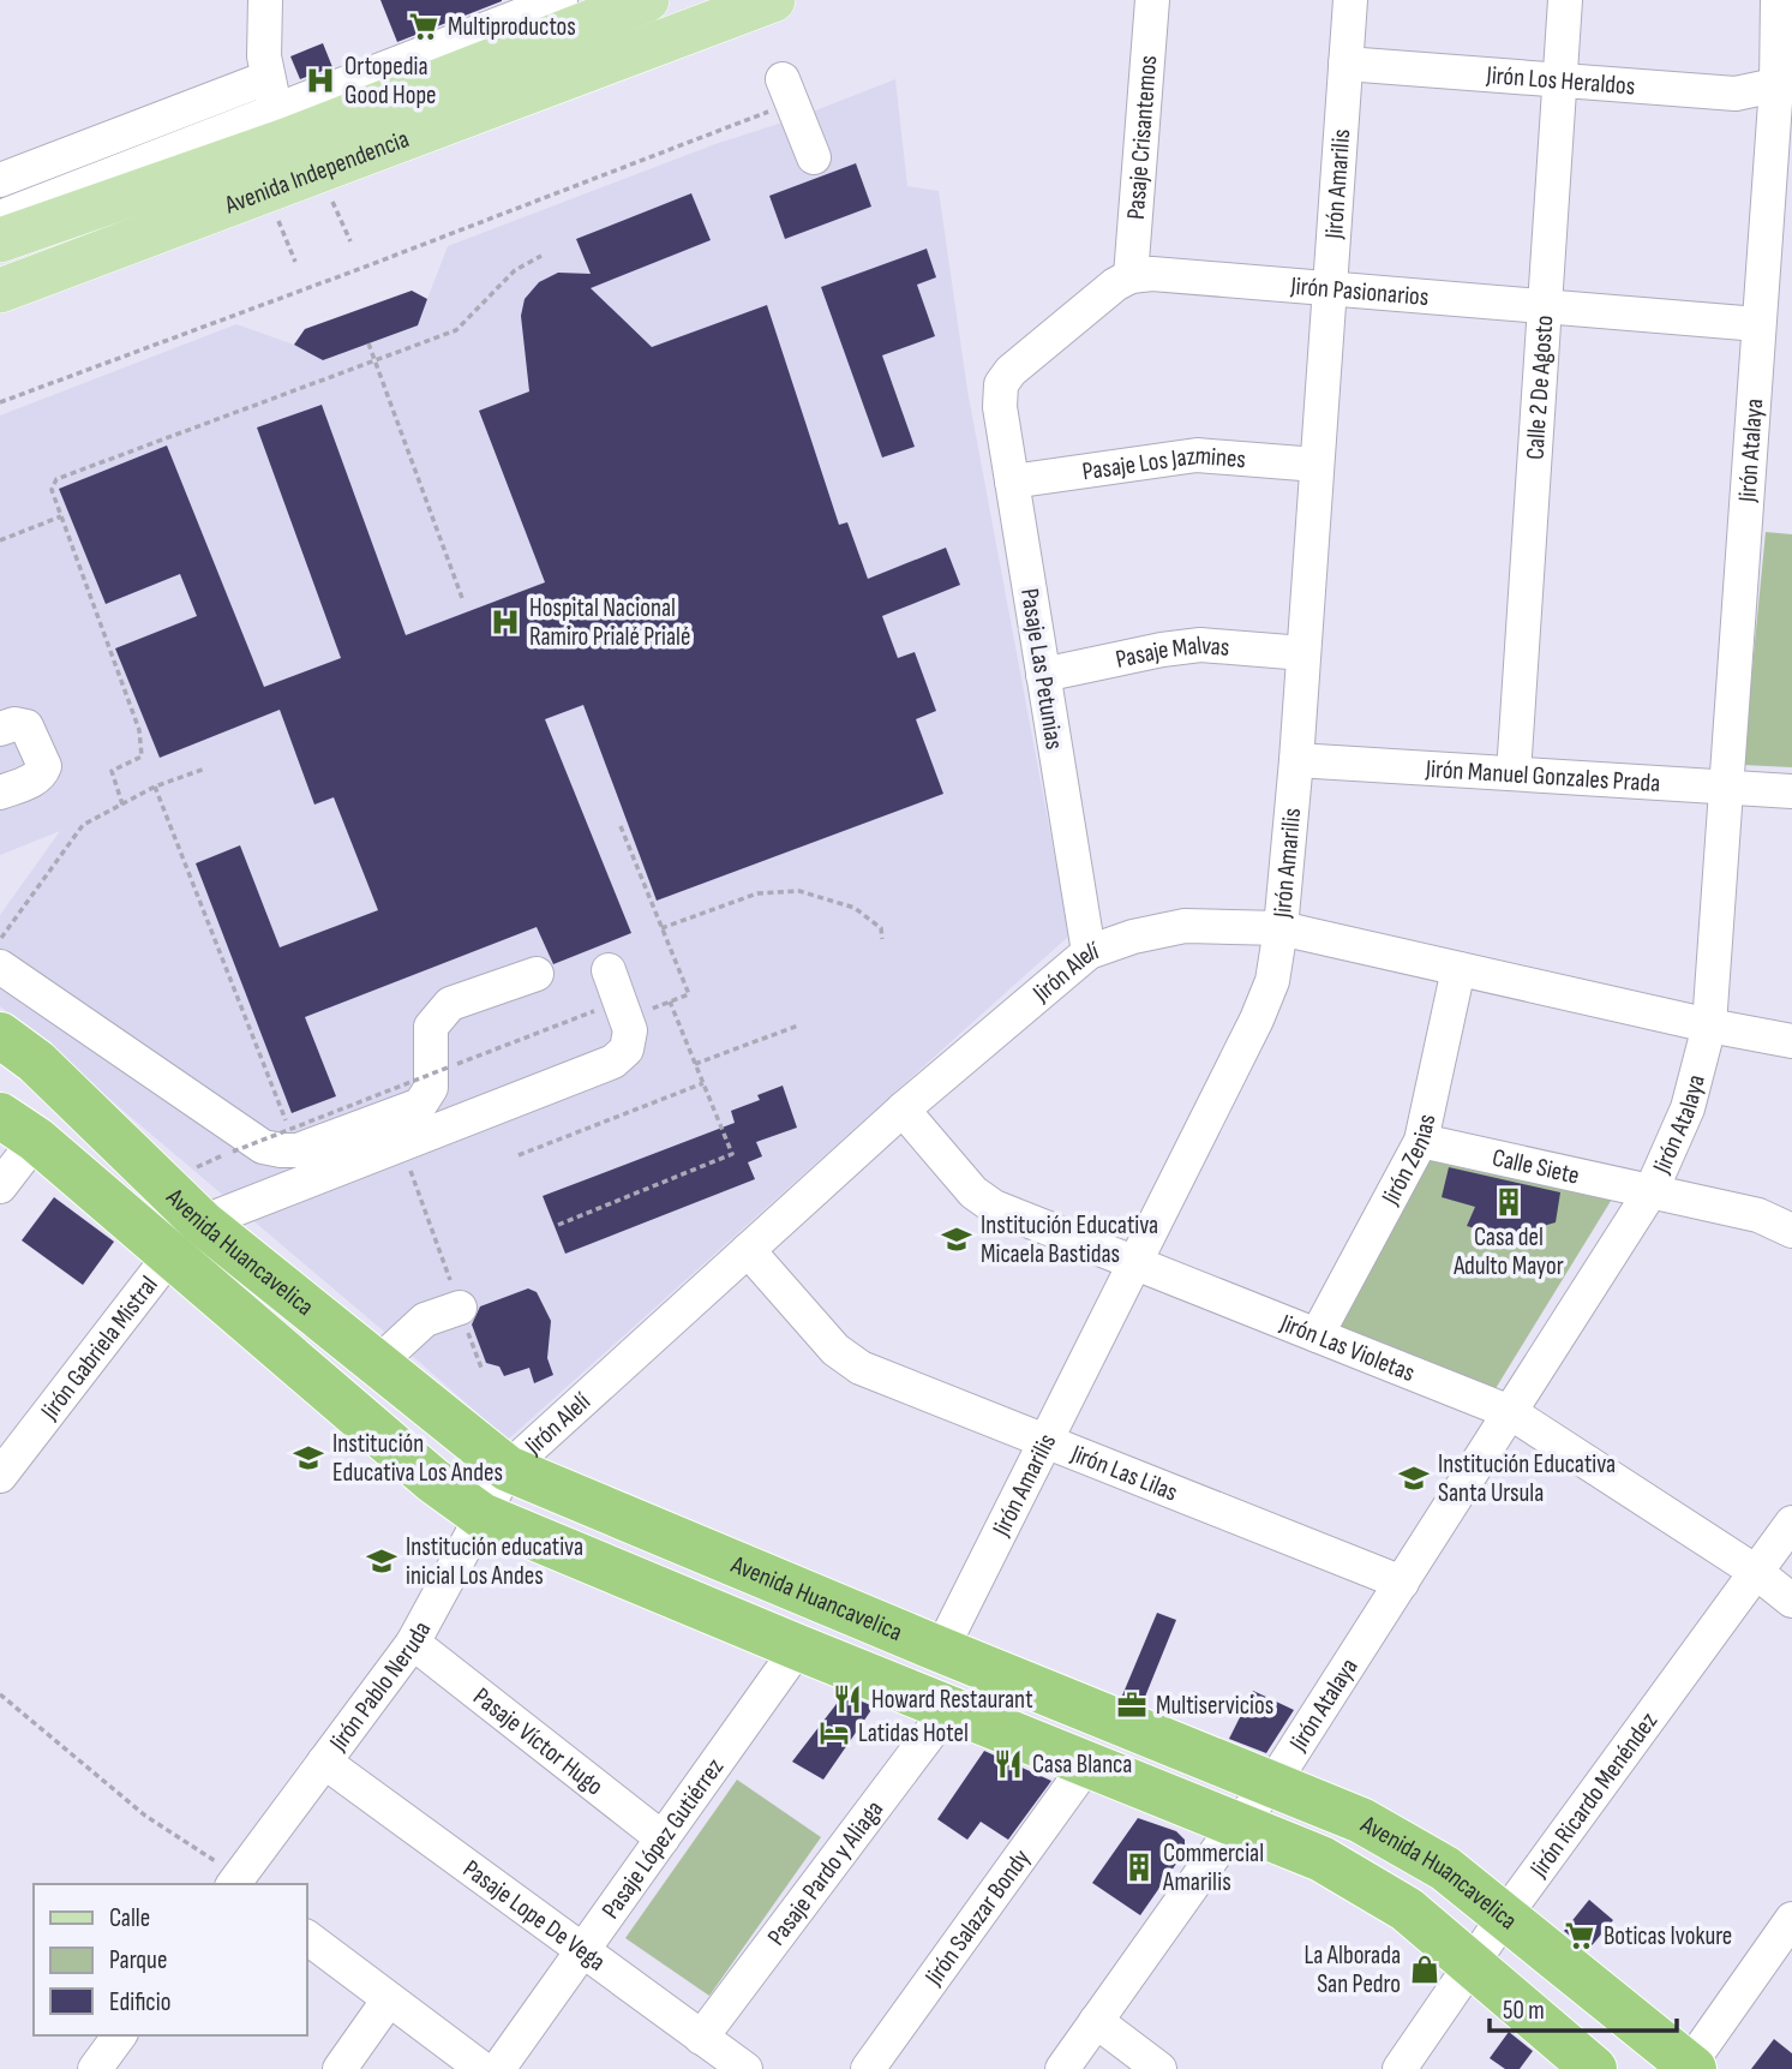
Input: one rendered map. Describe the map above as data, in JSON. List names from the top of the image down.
{
  "streets": {
    "highway": ["Avenida Huancavelica"],
    "main road": ["Avenida Independencia"],
    "street": [
      "Jirón Los Heraldos",
      "Pasaje Crisantemos",
      "Jirón Amarilis",
      "Jirón Pasionarios",
      "Calle 2 De Agosto",
      "Jirón Atalaya",
      "Pasaje Los Jazmines",
      "Pasaje Malvas",
      "Pasaje Las Petunias",
      "Jirón Manuel Gonzales Prada",
      "Jirón Alelí",
      "Jirón Zenias",
      "Calle Siete",
      "Jirón Gabriela Mistral",
      "Jirón Las Violetas",
      "Jirón Las Lilas",
      "Jirón Pablo Neruda",
      "Pasaje Víctor Hugo",
      "Jirón Ricardo Menéndez",
      "Pasaje López Gutiérrez",
      "Pasaje Pardo y Aliaga",
      "Pasaje Lope De Vega",
      "Jirón Salazar Bondy"
    ]
  },
  "crossings": [
    ["Jirón Los Heraldos", "Jirón Amarilis"],
    ["Jirón Los Heraldos", "Calle 2 De Agosto"],
    ["Jirón Los Heraldos", "Jirón Atalaya"],
    ["Pasaje Crisantemos", "Jirón Pasionarios"],
    ["Pasaje Crisantemos", "Pasaje Las Petunias"],
    ["Jirón Amarilis", "Jirón Pasionarios"],
    ["Jirón Amarilis", "Pasaje Los Jazmines"],
    ["Jirón Amarilis", "Pasaje Malvas"],
    ["Jirón Amarilis", "Jirón Manuel Gonzales Prada"],
    ["Jirón Amarilis", "Jirón Alelí"],
    ["Jirón Amarilis", "Avenida Huancavelica"],
    ["Jirón Amarilis", "Jirón Las Violetas"],
    ["Jirón Amarilis", "Jirón Las Lilas"],
    ["Jirón Pasionarios", "Calle 2 De Agosto"],
    ["Jirón Pasionarios", "Jirón Atalaya"],
    ["Jirón Pasionarios", "Pasaje Las Petunias"],
    ["Calle 2 De Agosto", "Jirón Manuel Gonzales Prada"],
    ["Jirón Atalaya", "Jirón Manuel Gonzales Prada"],
    ["Jirón Atalaya", "Jirón Alelí"],
    ["Jirón Atalaya", "Calle Siete"],
    ["Jirón Atalaya", "Avenida Huancavelica"],
    ["Jirón Atalaya", "Jirón Las Violetas"],
    ["Jirón Atalaya", "Jirón Las Lilas"],
    ["Pasaje Los Jazmines", "Pasaje Las Petunias"],
    ["Pasaje Malvas", "Pasaje Las Petunias"],
    ["Pasaje Las Petunias", "Jirón Alelí"],
    ["Jirón Alelí", "Jirón Zenias"],
    ["Jirón Alelí", "Avenida Huancavelica"],
    ["Jirón Alelí", "Jirón Las Violetas"],
    ["Jirón Alelí", "Jirón Las Lilas"],
    ["Jirón Alelí", "Jirón Pablo Neruda"],
    ["Jirón Zenias", "Calle Siete"],
    ["Jirón Zenias", "Jirón Las Violetas"],
    ["Avenida Huancavelica", "Jirón Gabriela Mistral"],
    ["Avenida Huancavelica", "Jirón Pablo Neruda"],
    ["Avenida Huancavelica", "Jirón Ricardo Menéndez"],
    ["Avenida Huancavelica", "Pasaje López Gutiérrez"],
    ["Avenida Huancavelica", "Pasaje Pardo y Aliaga"],
    ["Avenida Huancavelica", "Jirón Salazar Bondy"],
    ["Jirón Las Violetas", "Jirón Ricardo Menéndez"],
    ["Jirón Pablo Neruda", "Pasaje Víctor Hugo"],
    ["Jirón Pablo Neruda", "Pasaje Lope De Vega"],
    ["Pasaje Víctor Hugo", "Pasaje López Gutiérrez"],
    ["Pasaje López Gutiérrez", "Pasaje Lope De Vega"],
    ["Pasaje Pardo y Aliaga", "Pasaje Lope De Vega"]
  ],
  "places": {
    "supermarket": ["Multiproductos", "Boticas Ivokure"],
    "hospital": ["Ortopedia Good Hope", "Hospital Nacional Ramiro Prialé Prialé"],
    "building": ["Casa del Adulto Mayor", "Commercial Amarilis"],
    "school or university": [
      "Institución Educativa Micaela Bastidas",
      "Institución Educativa Los Andes",
      "Institución Educativa Santa Ursula",
      "Institución educativa inicial Los Andes"
    ],
    "restaurant": ["Howard Restaurant", "Casa Blanca"],
    "office": ["Multiservicios"],
    "hotel": ["Latidas Hotel"],
    "shop": ["La Alborada San Pedro"]
  },
  "legend": ["Calle", "Parque", "Edificio"],
  "scale_bar": "50 m"
}
